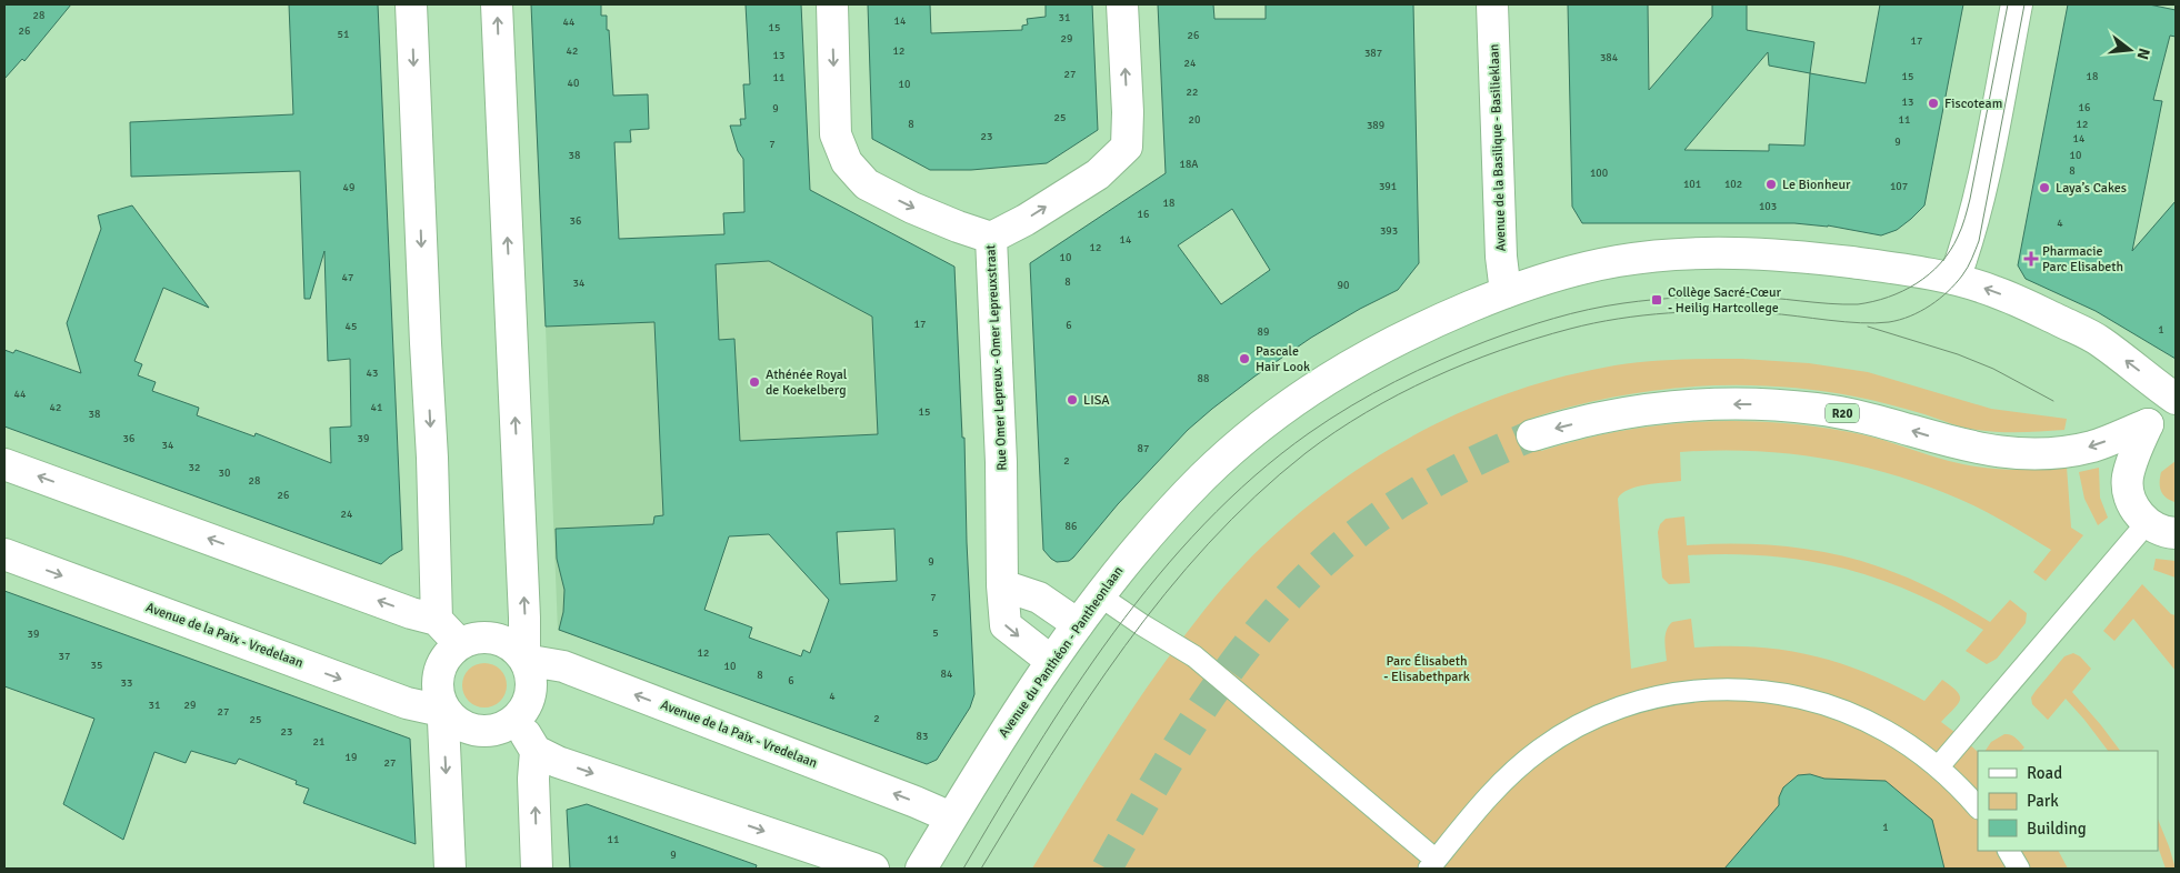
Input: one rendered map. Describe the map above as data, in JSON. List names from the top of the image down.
{
  "streets": {
    "main road": [
      "Avenue de la Basilique - Basilieklaan",
      "Rue Omer Lepreux - Omer Lepreuxstraat",
      "R20",
      "Avenue de la Paix - Vredelaan",
      "Avenue du Panthéon - Pantheonlaan"
    ]
  },
  "crossings": [
    ["Avenue de la Basilique - Basilieklaan", "Avenue du Panthéon - Pantheonlaan"],
    ["Rue Omer Lepreux - Omer Lepreuxstraat", "Avenue du Panthéon - Pantheonlaan"],
    ["Avenue de la Paix - Vredelaan", "Avenue du Panthéon - Pantheonlaan"]
  ],
  "parks": ["Parc Élisabeth - Elisabethpark"],
  "places": {
    "other": [
      "Fiscoteam",
      "Le Bionheur",
      "Laya’s Cakes",
      "Pascale Hair Look",
      "Athénée Royal de Koekelberg",
      "LISA"
    ],
    "health": ["Pharmacie Parc Elisabeth"],
    "transit": ["Collège Sacré-Cœur - Heilig Hartcollege"]
  },
  "house_numbers": [
    "28",
    "31",
    "14",
    "44",
    "15",
    "26",
    "51",
    "26",
    "29",
    "17",
    "42",
    "12",
    "387",
    "13",
    "384",
    "24",
    "27",
    "15",
    "18",
    "11",
    "40",
    "10",
    "22",
    "13",
    "16",
    "9",
    "25",
    "20",
    "11",
    "8",
    "12",
    "389",
    "23",
    "14",
    "9",
    "7",
    "38",
    "10",
    "18A",
    "8",
    "100",
    "101",
    "102",
    "391",
    "107",
    "49",
    "18",
    "103",
    "16",
    "36",
    "4",
    "393",
    "14",
    "12",
    "10",
    "47",
    "8",
    "34",
    "90",
    "17",
    "6",
    "45",
    "1",
    "89",
    "43",
    "88",
    "44",
    "42",
    "41",
    "15",
    "38",
    "36",
    "39",
    "34",
    "87",
    "2",
    "32",
    "30",
    "28",
    "26",
    "24",
    "86",
    "9",
    "7",
    "5",
    "39",
    "12",
    "37",
    "35",
    "10",
    "84",
    "8",
    "6",
    "33",
    "4",
    "31",
    "29",
    "27",
    "2",
    "25",
    "23",
    "83",
    "21",
    "19",
    "27",
    "1",
    "11",
    "9"
  ],
  "legend": ["Road", "Park", "Building"],
  "north": "right"
}
